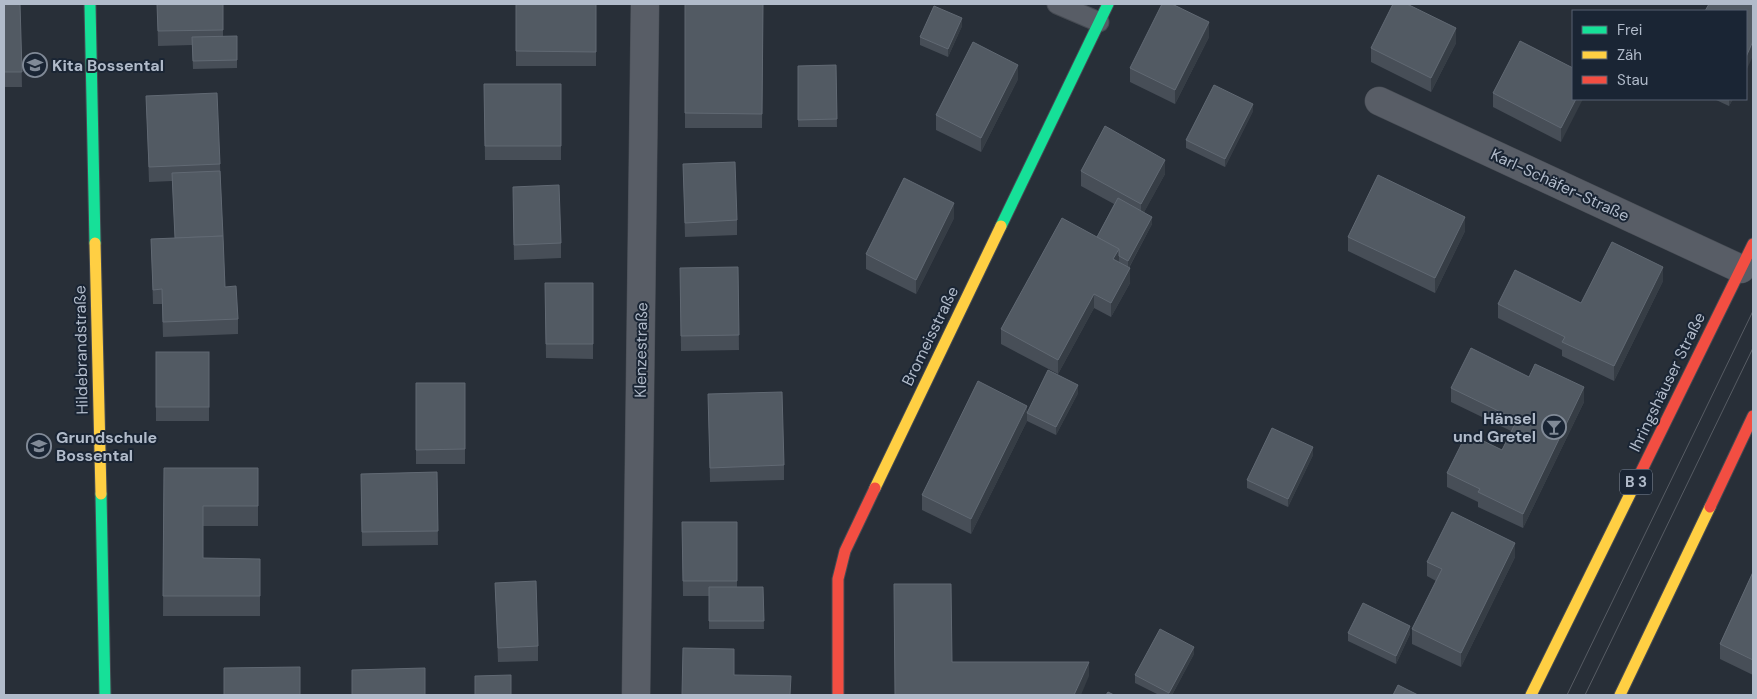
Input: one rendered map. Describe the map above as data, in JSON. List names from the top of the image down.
{
  "streets": {
    "street": [
      "Karl-Schäfer-Straße",
      "Bromeisstraße",
      "Hildebrandstraße",
      "Klenzestraße",
      "Ihringshäuser Straße",
      "B 3"
    ]
  },
  "crossings": [
    ["Karl-Schäfer-Straße", "Ihringshäuser Straße"]
  ],
  "places": {
    "school or university": ["Kita Bossental", "Grundschule Bossental"],
    "bar": ["Hänsel und Gretel"]
  },
  "legend": ["Frei", "Zäh", "Stau"]
}
